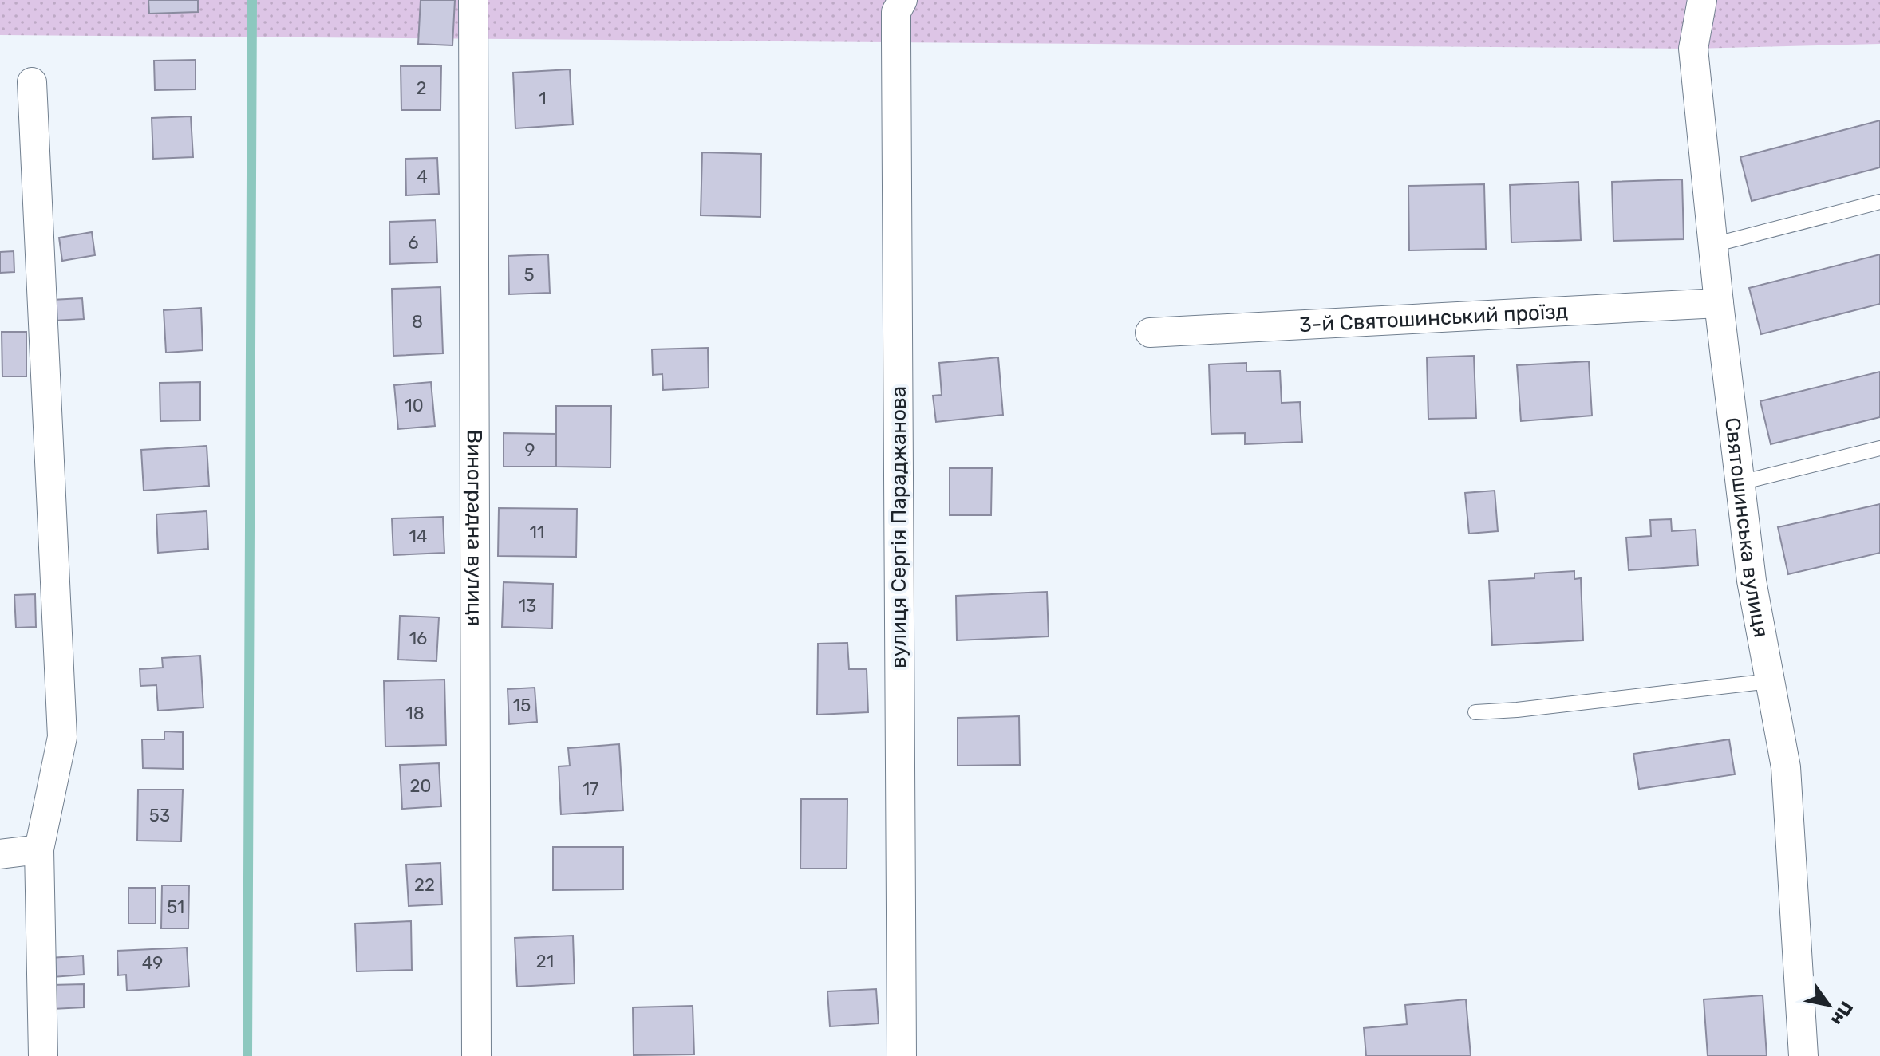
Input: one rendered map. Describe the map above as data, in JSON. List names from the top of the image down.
{
  "streets": {
    "street": [
      "3-й Святошинський проїзд",
      "вулиця Сергія Параджанова",
      "Виноградна вулиця",
      "Святошинська вулиця"
    ]
  },
  "crossings": [
    ["3-й Святошинський проїзд", "Святошинська вулиця"]
  ],
  "house_numbers": [
    "2",
    "1",
    "4",
    "6",
    "5",
    "8",
    "10",
    "9",
    "11",
    "14",
    "13",
    "16",
    "15",
    "18",
    "20",
    "17",
    "53",
    "22",
    "51",
    "21",
    "49"
  ],
  "north": "bottom right"
}
